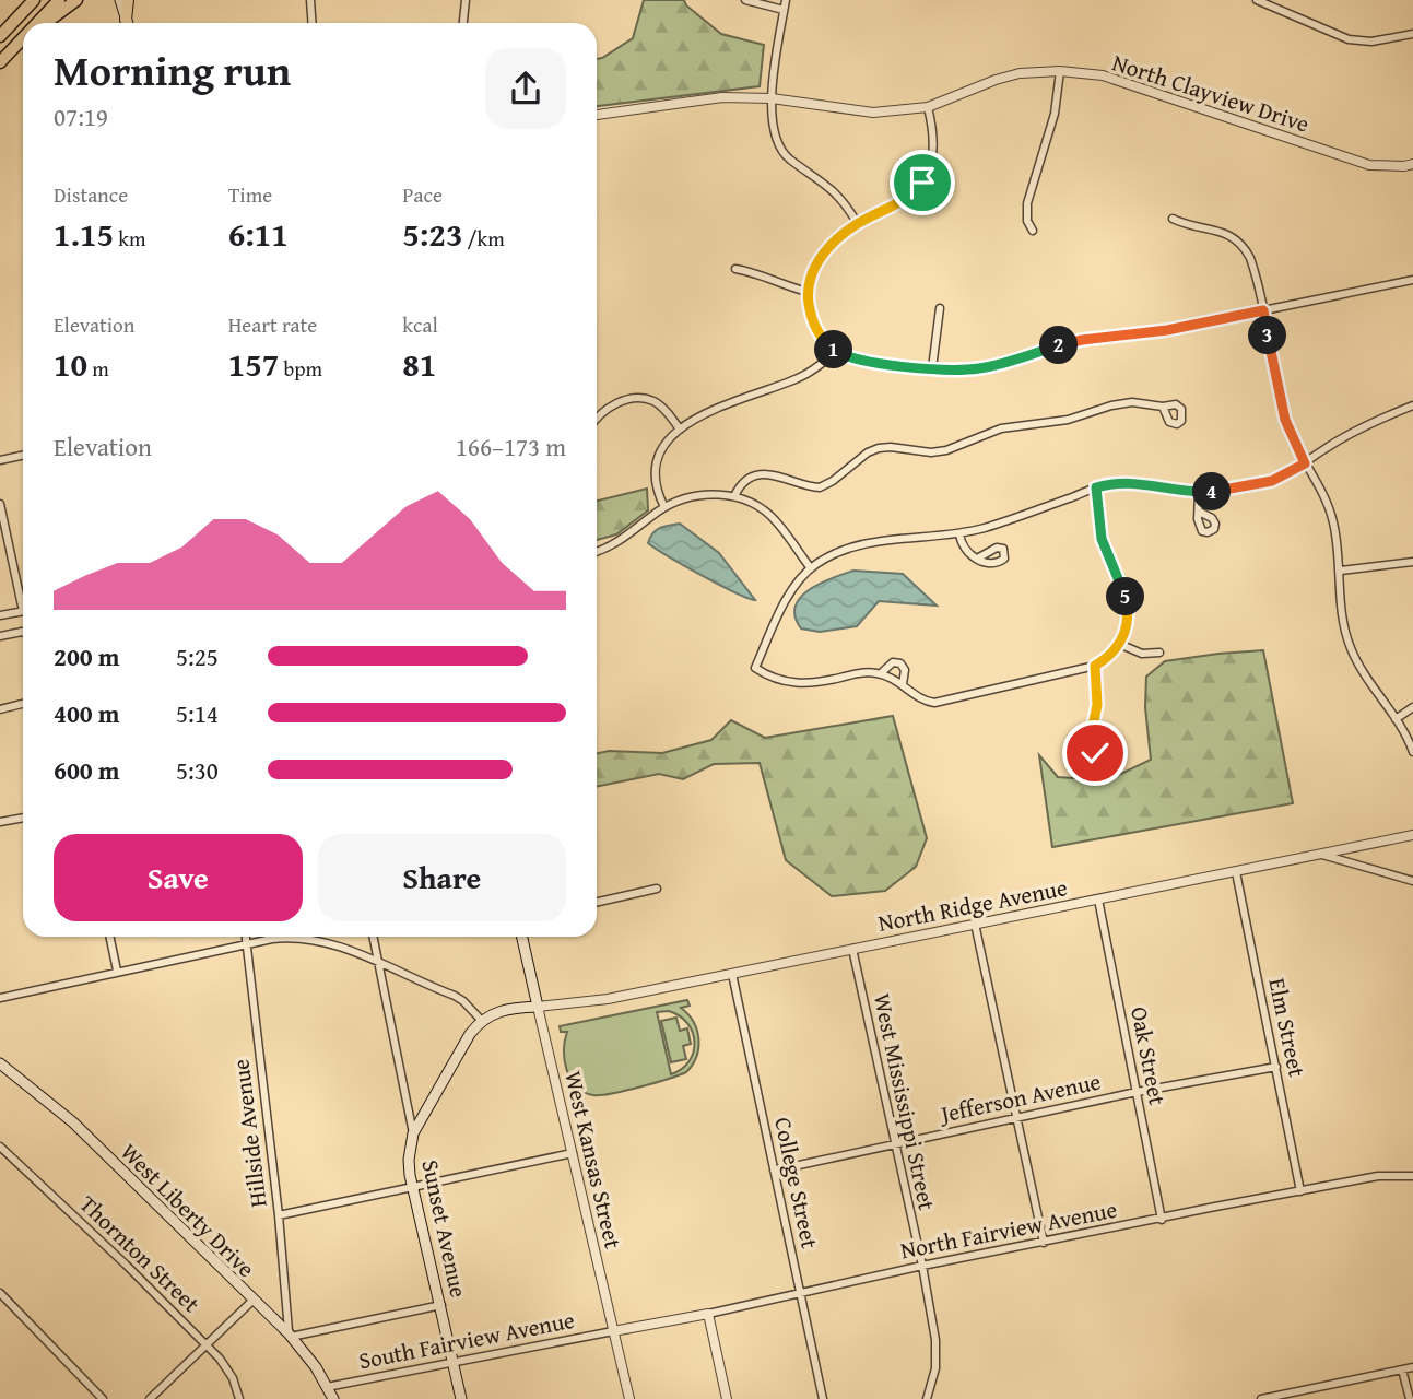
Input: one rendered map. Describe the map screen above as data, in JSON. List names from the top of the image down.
{
  "streets": {
    "main road": ["West Kansas Street", "West Liberty Drive", "Sunset Avenue"],
    "street": [
      "North Clayview Drive",
      "North Ridge Avenue",
      "Elm Street",
      "Oak Street",
      "Jefferson Avenue",
      "West Mississippi Street",
      "Hillside Avenue",
      "College Street",
      "North Fairview Avenue",
      "Thornton Street",
      "South Fairview Avenue"
    ]
  },
  "crossings": [
    ["North Ridge Avenue", "Elm Street"],
    ["North Ridge Avenue", "Oak Street"],
    ["North Ridge Avenue", "West Mississippi Street"],
    ["North Ridge Avenue", "West Kansas Street"],
    ["North Ridge Avenue", "College Street"],
    ["Elm Street", "Jefferson Avenue"],
    ["Elm Street", "North Fairview Avenue"],
    ["Oak Street", "Jefferson Avenue"],
    ["Oak Street", "North Fairview Avenue"],
    ["Jefferson Avenue", "West Mississippi Street"],
    ["Jefferson Avenue", "College Street"],
    ["West Mississippi Street", "North Fairview Avenue"],
    ["Hillside Avenue", "West Liberty Drive"],
    ["West Kansas Street", "North Fairview Avenue"],
    ["West Kansas Street", "South Fairview Avenue"],
    ["College Street", "North Fairview Avenue"],
    ["West Liberty Drive", "South Fairview Avenue"],
    ["Sunset Avenue", "South Fairview Avenue"],
    ["North Fairview Avenue", "South Fairview Avenue"]
  ],
  "page": {
    "heading": ["Morning run", "07:19"],
    "stats": [
      ["Distance", "1.15 km"],
      ["Time", "6:11"],
      ["Pace", "5:23 /km"],
      ["Elevation", "10 m"],
      ["Heart rate", "157 bpm"],
      ["kcal", "81"]
    ],
    "pins": [
      "3",
      "2",
      "1",
      "4",
      "5"
    ],
    "chart": ["Elevation", "166–173 m"],
    "list": [
      {
        "name": "200 m",
        "note": "5:25"
      },
      {
        "name": "400 m",
        "note": "5:14"
      },
      {
        "name": "600 m",
        "note": "5:30"
      }
    ],
    "buttons": ["Save", "Share"]
  }
}
